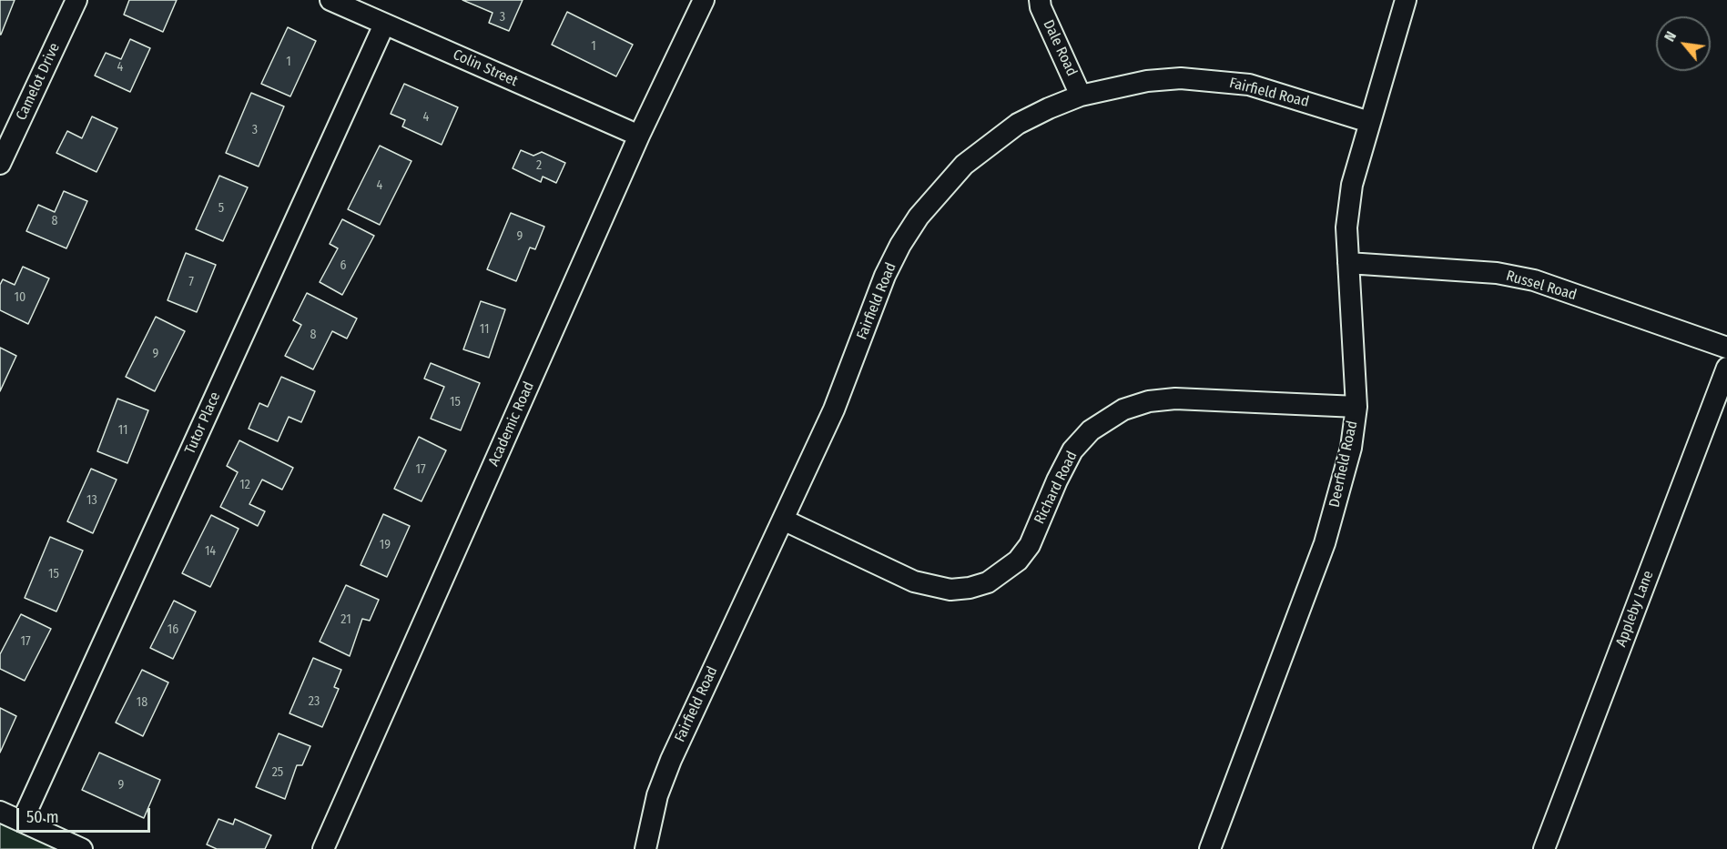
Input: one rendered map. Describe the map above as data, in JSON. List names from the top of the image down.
{
  "streets": {
    "street": [
      "Dale Road",
      "Colin Street",
      "Camelot Drive",
      "Fairfield Road",
      "Russel Road",
      "Tutor Place",
      "Academic Road",
      "Deerfield Road",
      "Richard Road",
      "Appleby Lane"
    ]
  },
  "crossings": [
    ["Dale Road", "Fairfield Road"],
    ["Colin Street", "Tutor Place"],
    ["Colin Street", "Academic Road"],
    ["Fairfield Road", "Deerfield Road"],
    ["Fairfield Road", "Richard Road"],
    ["Russel Road", "Deerfield Road"],
    ["Deerfield Road", "Richard Road"]
  ],
  "house_numbers": [
    "3",
    "1",
    "1",
    "4",
    "4",
    "3",
    "2",
    "4",
    "5",
    "8",
    "9",
    "6",
    "7",
    "10",
    "11",
    "8",
    "9",
    "15",
    "11",
    "17",
    "12",
    "13",
    "19",
    "14",
    "15",
    "21",
    "16",
    "17",
    "23",
    "18",
    "25",
    "9"
  ],
  "scale_bar": "50 m",
  "north": "top left"
}
